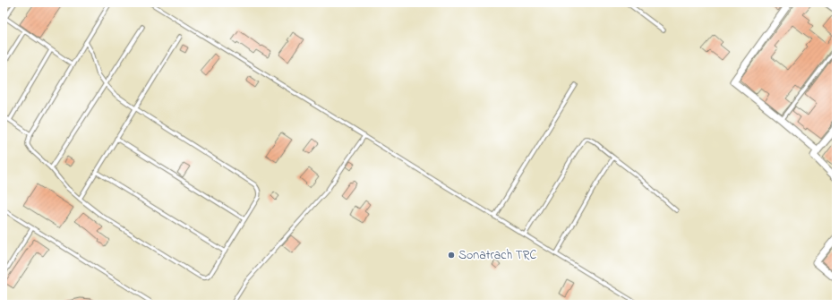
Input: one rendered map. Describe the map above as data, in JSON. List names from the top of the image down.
{
  "places": ["Sonatrach TRC"]
}
